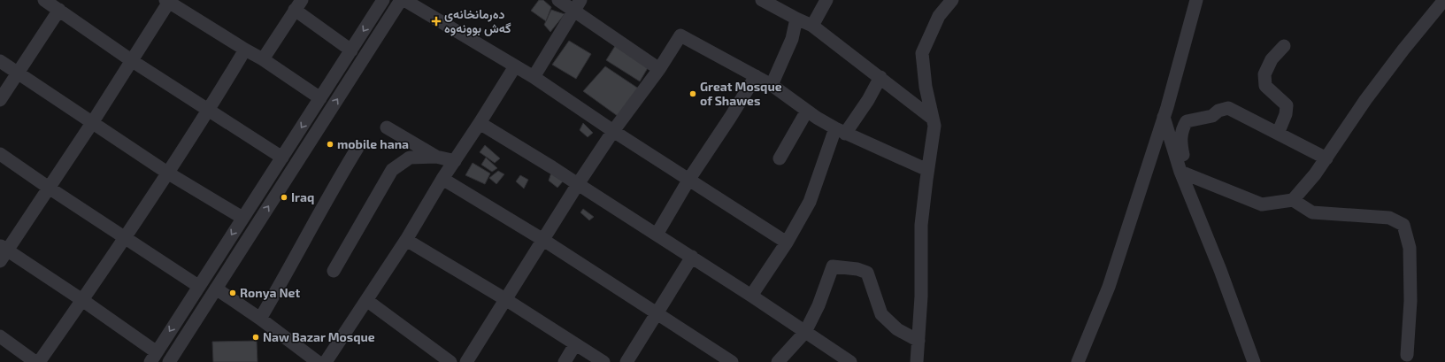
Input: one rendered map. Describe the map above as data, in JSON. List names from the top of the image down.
{
  "places": {
    "health": ["دەرمانخانەی گەش بوونەوە"],
    "other": [
      "Great Mosque of Shawes",
      "mobile hana",
      "Iraq",
      "Ronya Net",
      "Naw Bazar Mosque"
    ]
  }
}
